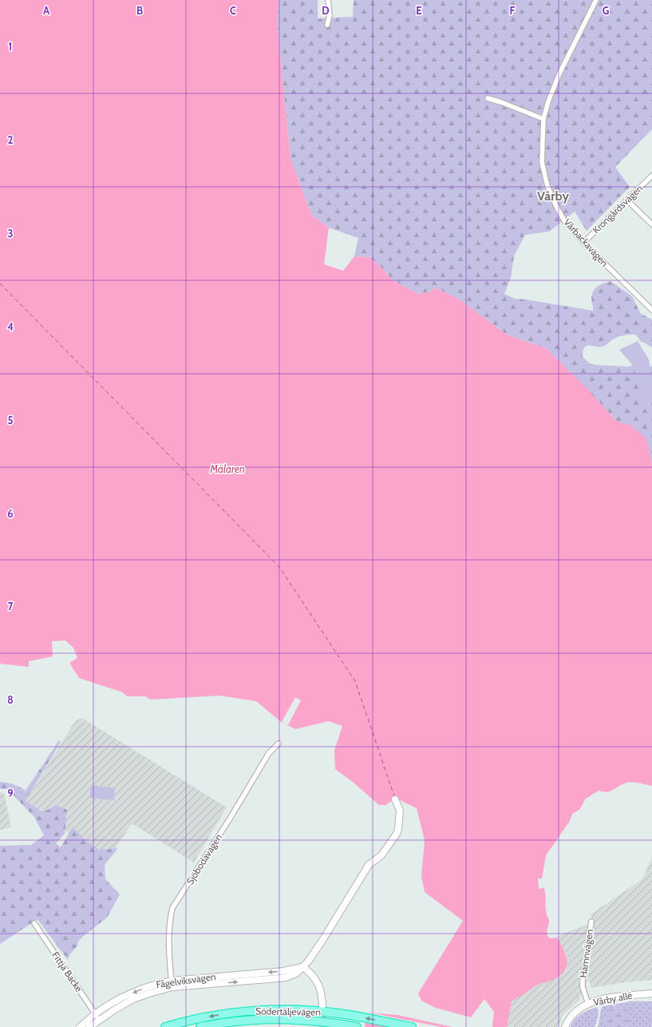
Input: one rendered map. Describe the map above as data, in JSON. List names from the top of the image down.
{
  "streets": {
    "highway": ["Södertäljevägen"],
    "main road": ["Fågelviksvägen", "Vårby allé"],
    "street": [
      "Krongårdsvägen",
      "Vårbackavägen",
      "Sjöbodavägen",
      "Hamnvägen",
      "Fittja Backe"
    ]
  },
  "crossings": [
    ["Krongårdsvägen", "Vårbackavägen"],
    ["Sjöbodavägen", "Fågelviksvägen"],
    ["Hamnvägen", "Vårby allé"],
    ["Fittja Backe", "Fågelviksvägen"]
  ],
  "districts": ["Vårby"],
  "water": ["Mälaren"],
  "grid": {
    "columns": [
      "A",
      "B",
      "C",
      "D",
      "E",
      "F",
      "G"
    ],
    "rows": [
      "1",
      "2",
      "3",
      "4",
      "5",
      "6",
      "7",
      "8",
      "9"
    ]
  }
}
